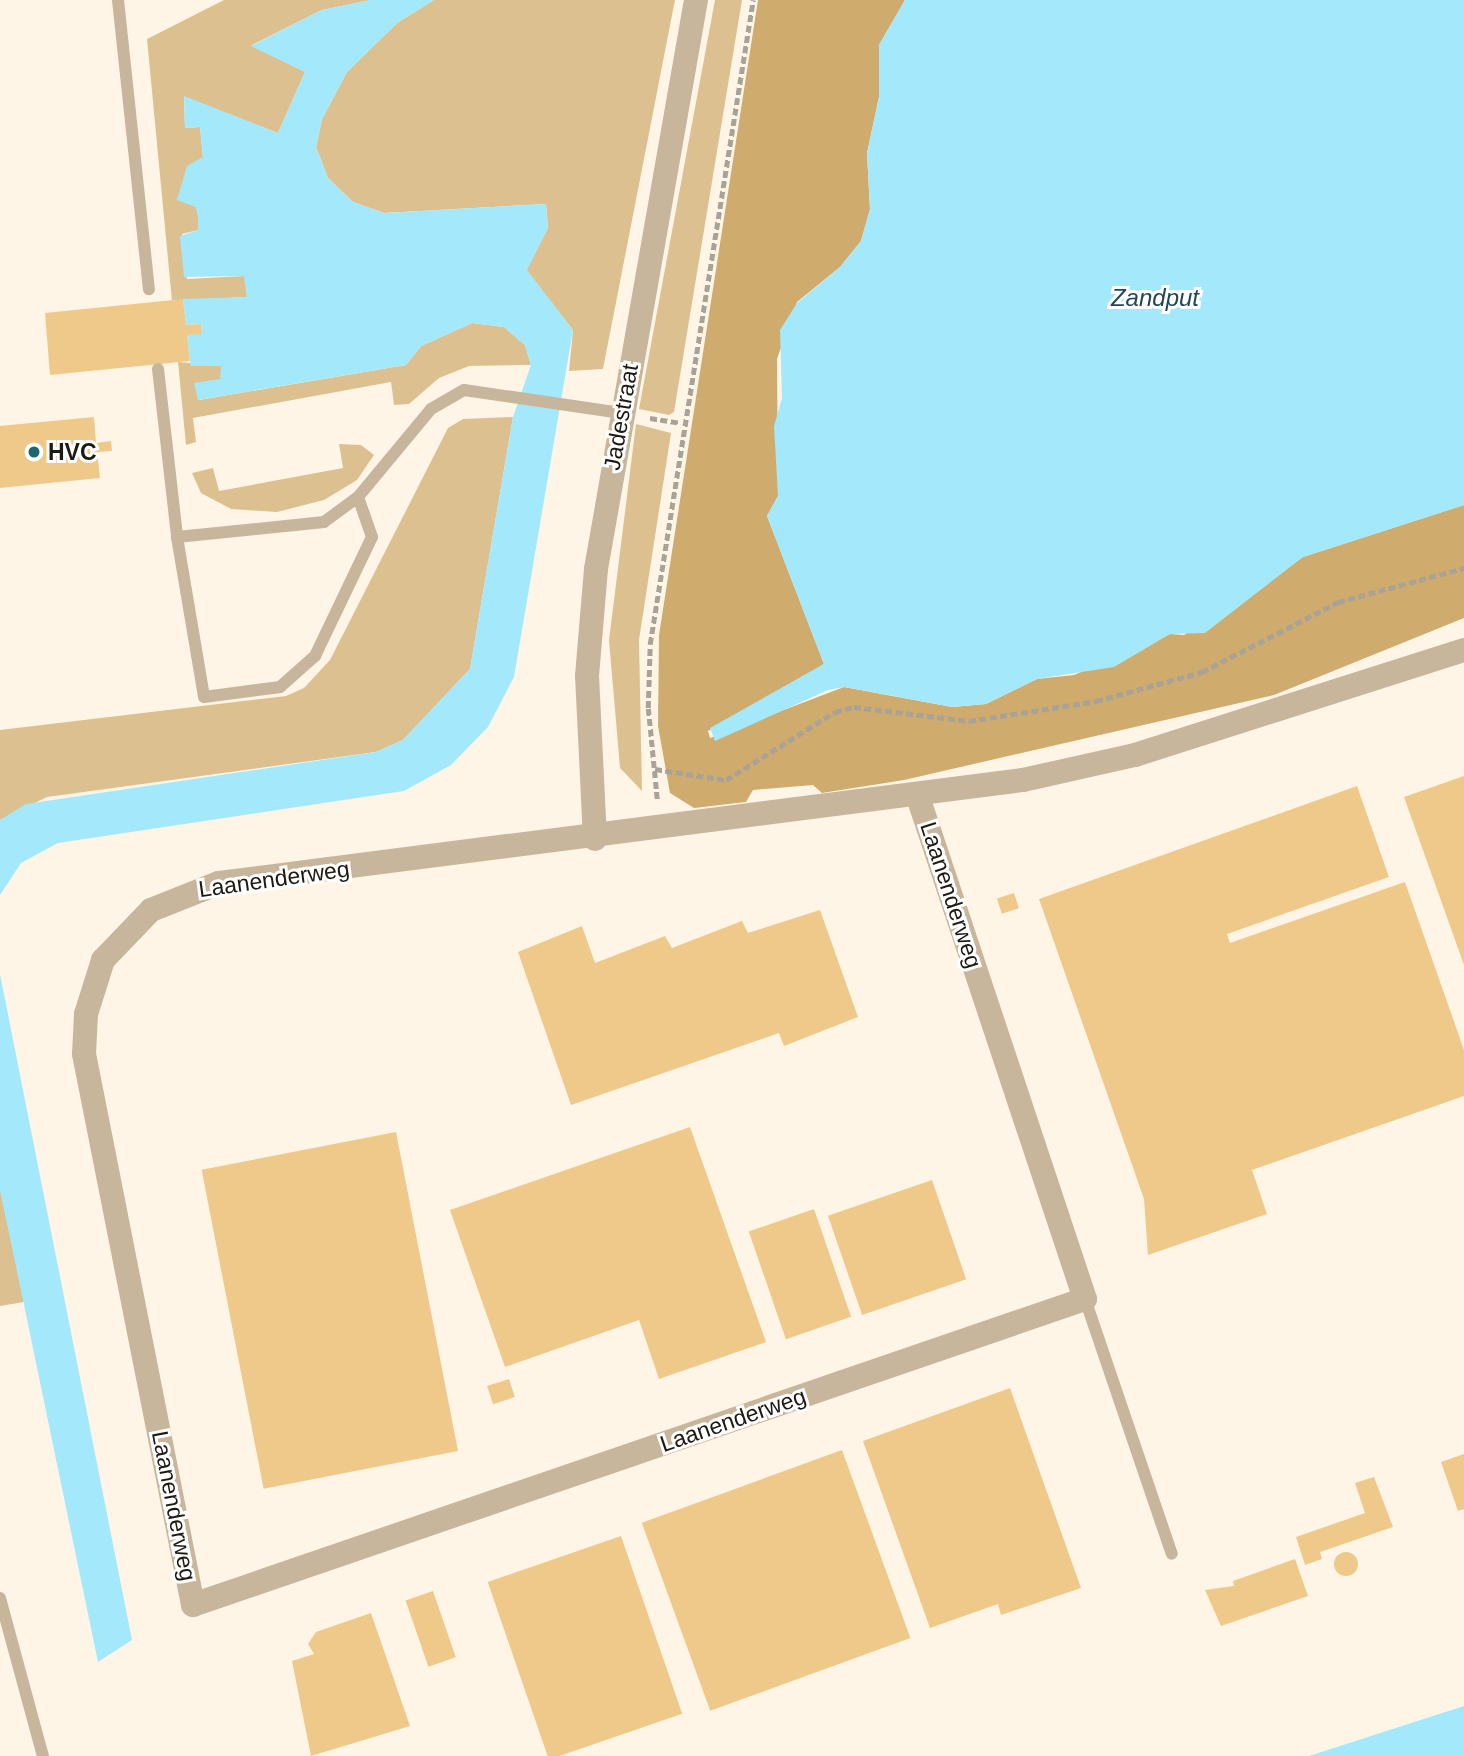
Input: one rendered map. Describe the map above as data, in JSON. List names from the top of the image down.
{
  "streets": {
    "street": ["Jadestraat", "Laanenderweg"]
  },
  "crossings": [
    ["Jadestraat", "Laanenderweg"]
  ],
  "water": ["Zandput"],
  "places": ["HVC"]
}
